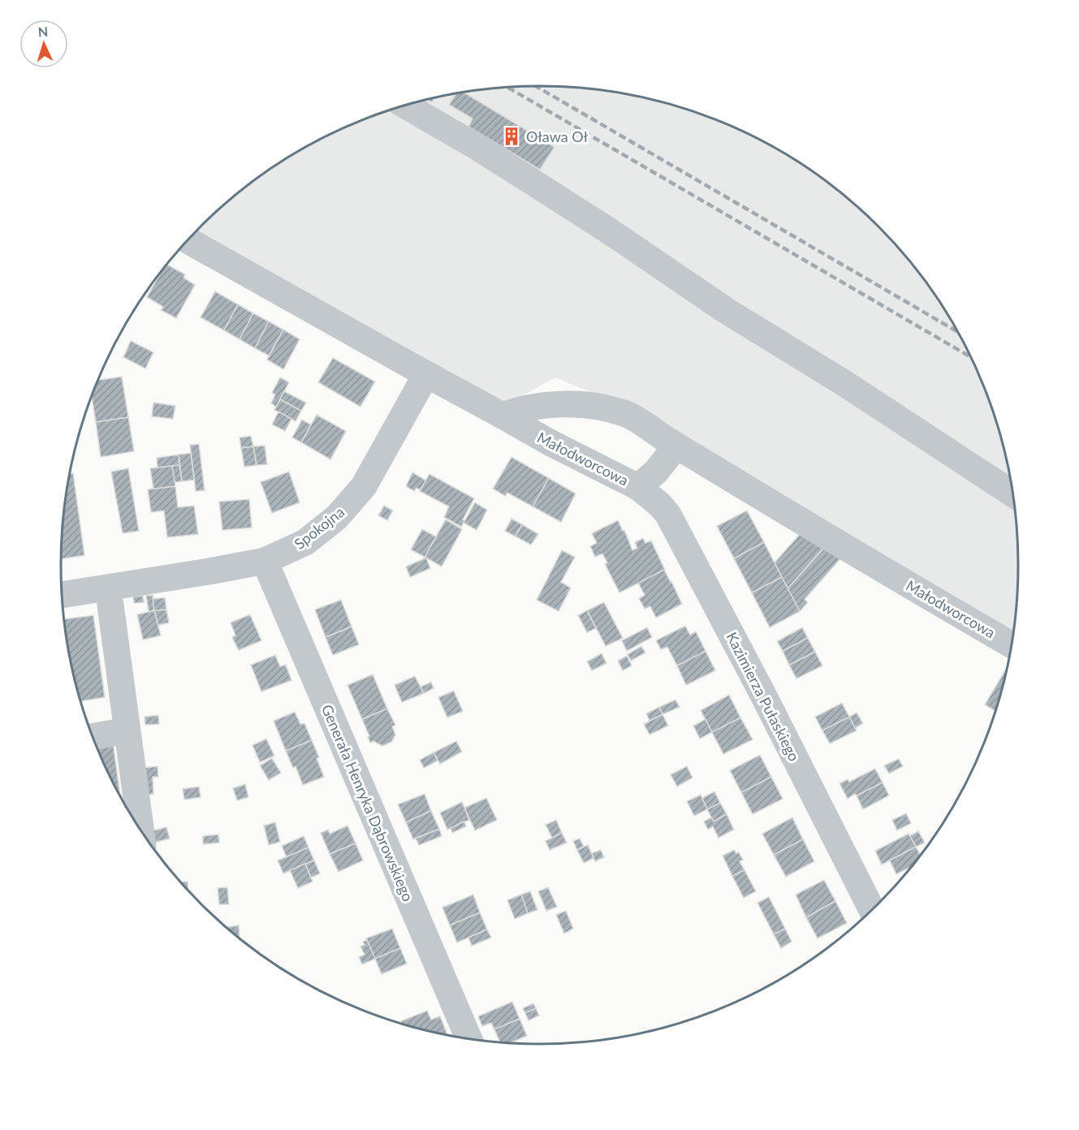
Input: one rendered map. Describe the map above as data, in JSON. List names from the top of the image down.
{
  "streets": {
    "street": [
      "Małodworcowa",
      "Spokojna",
      "Kazimierza Pułaskiego",
      "Generała Henryka Dąbrowskiego"
    ]
  },
  "crossings": [
    ["Małodworcowa", "Spokojna"],
    ["Małodworcowa", "Kazimierza Pułaskiego"],
    ["Spokojna", "Generała Henryka Dąbrowskiego"]
  ],
  "places": {
    "building": ["Oława Oł"]
  },
  "north": "top"
}
